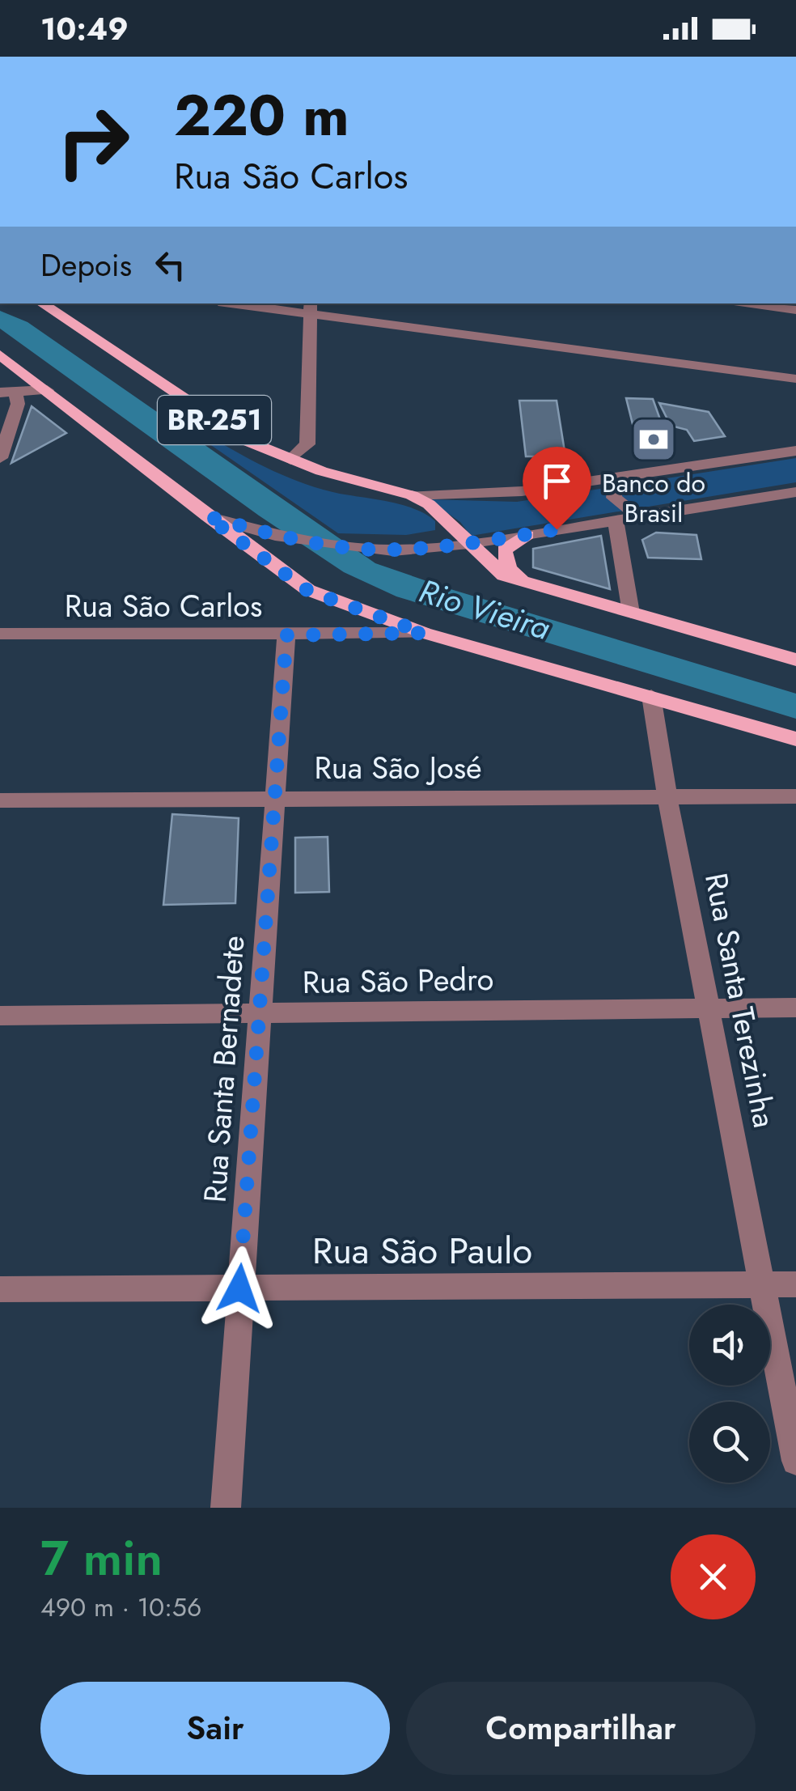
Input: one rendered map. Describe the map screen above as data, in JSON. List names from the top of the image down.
{
  "streets": {
    "main road": ["BR-251"],
    "street": [
      "Rua São Carlos",
      "Rua São José",
      "Rua São Pedro",
      "Rua Santa Terezinha",
      "Rua Santa Bernadete",
      "Rua São Paulo"
    ]
  },
  "crossings": [
    ["BR-251", "Rua São Carlos"],
    ["BR-251", "Rua Santa Terezinha"],
    ["Rua São Carlos", "Rua Santa Bernadete"],
    ["Rua São José", "Rua Santa Terezinha"],
    ["Rua São José", "Rua Santa Bernadete"],
    ["Rua São Pedro", "Rua Santa Terezinha"],
    ["Rua São Pedro", "Rua Santa Bernadete"],
    ["Rua Santa Terezinha", "Rua São Paulo"],
    ["Rua Santa Bernadete", "Rua São Paulo"]
  ],
  "water": ["Rio Vieira"],
  "places": {
    "bank": ["Banco do Brasil"]
  },
  "page": {
    "status": "10:49",
    "turn": ["220 m", "Rua São Carlos"],
    "then": "Depois",
    "heading": ["7 min", "490 m · 10:56"],
    "buttons": ["Sair", "Compartilhar"]
  }
}
